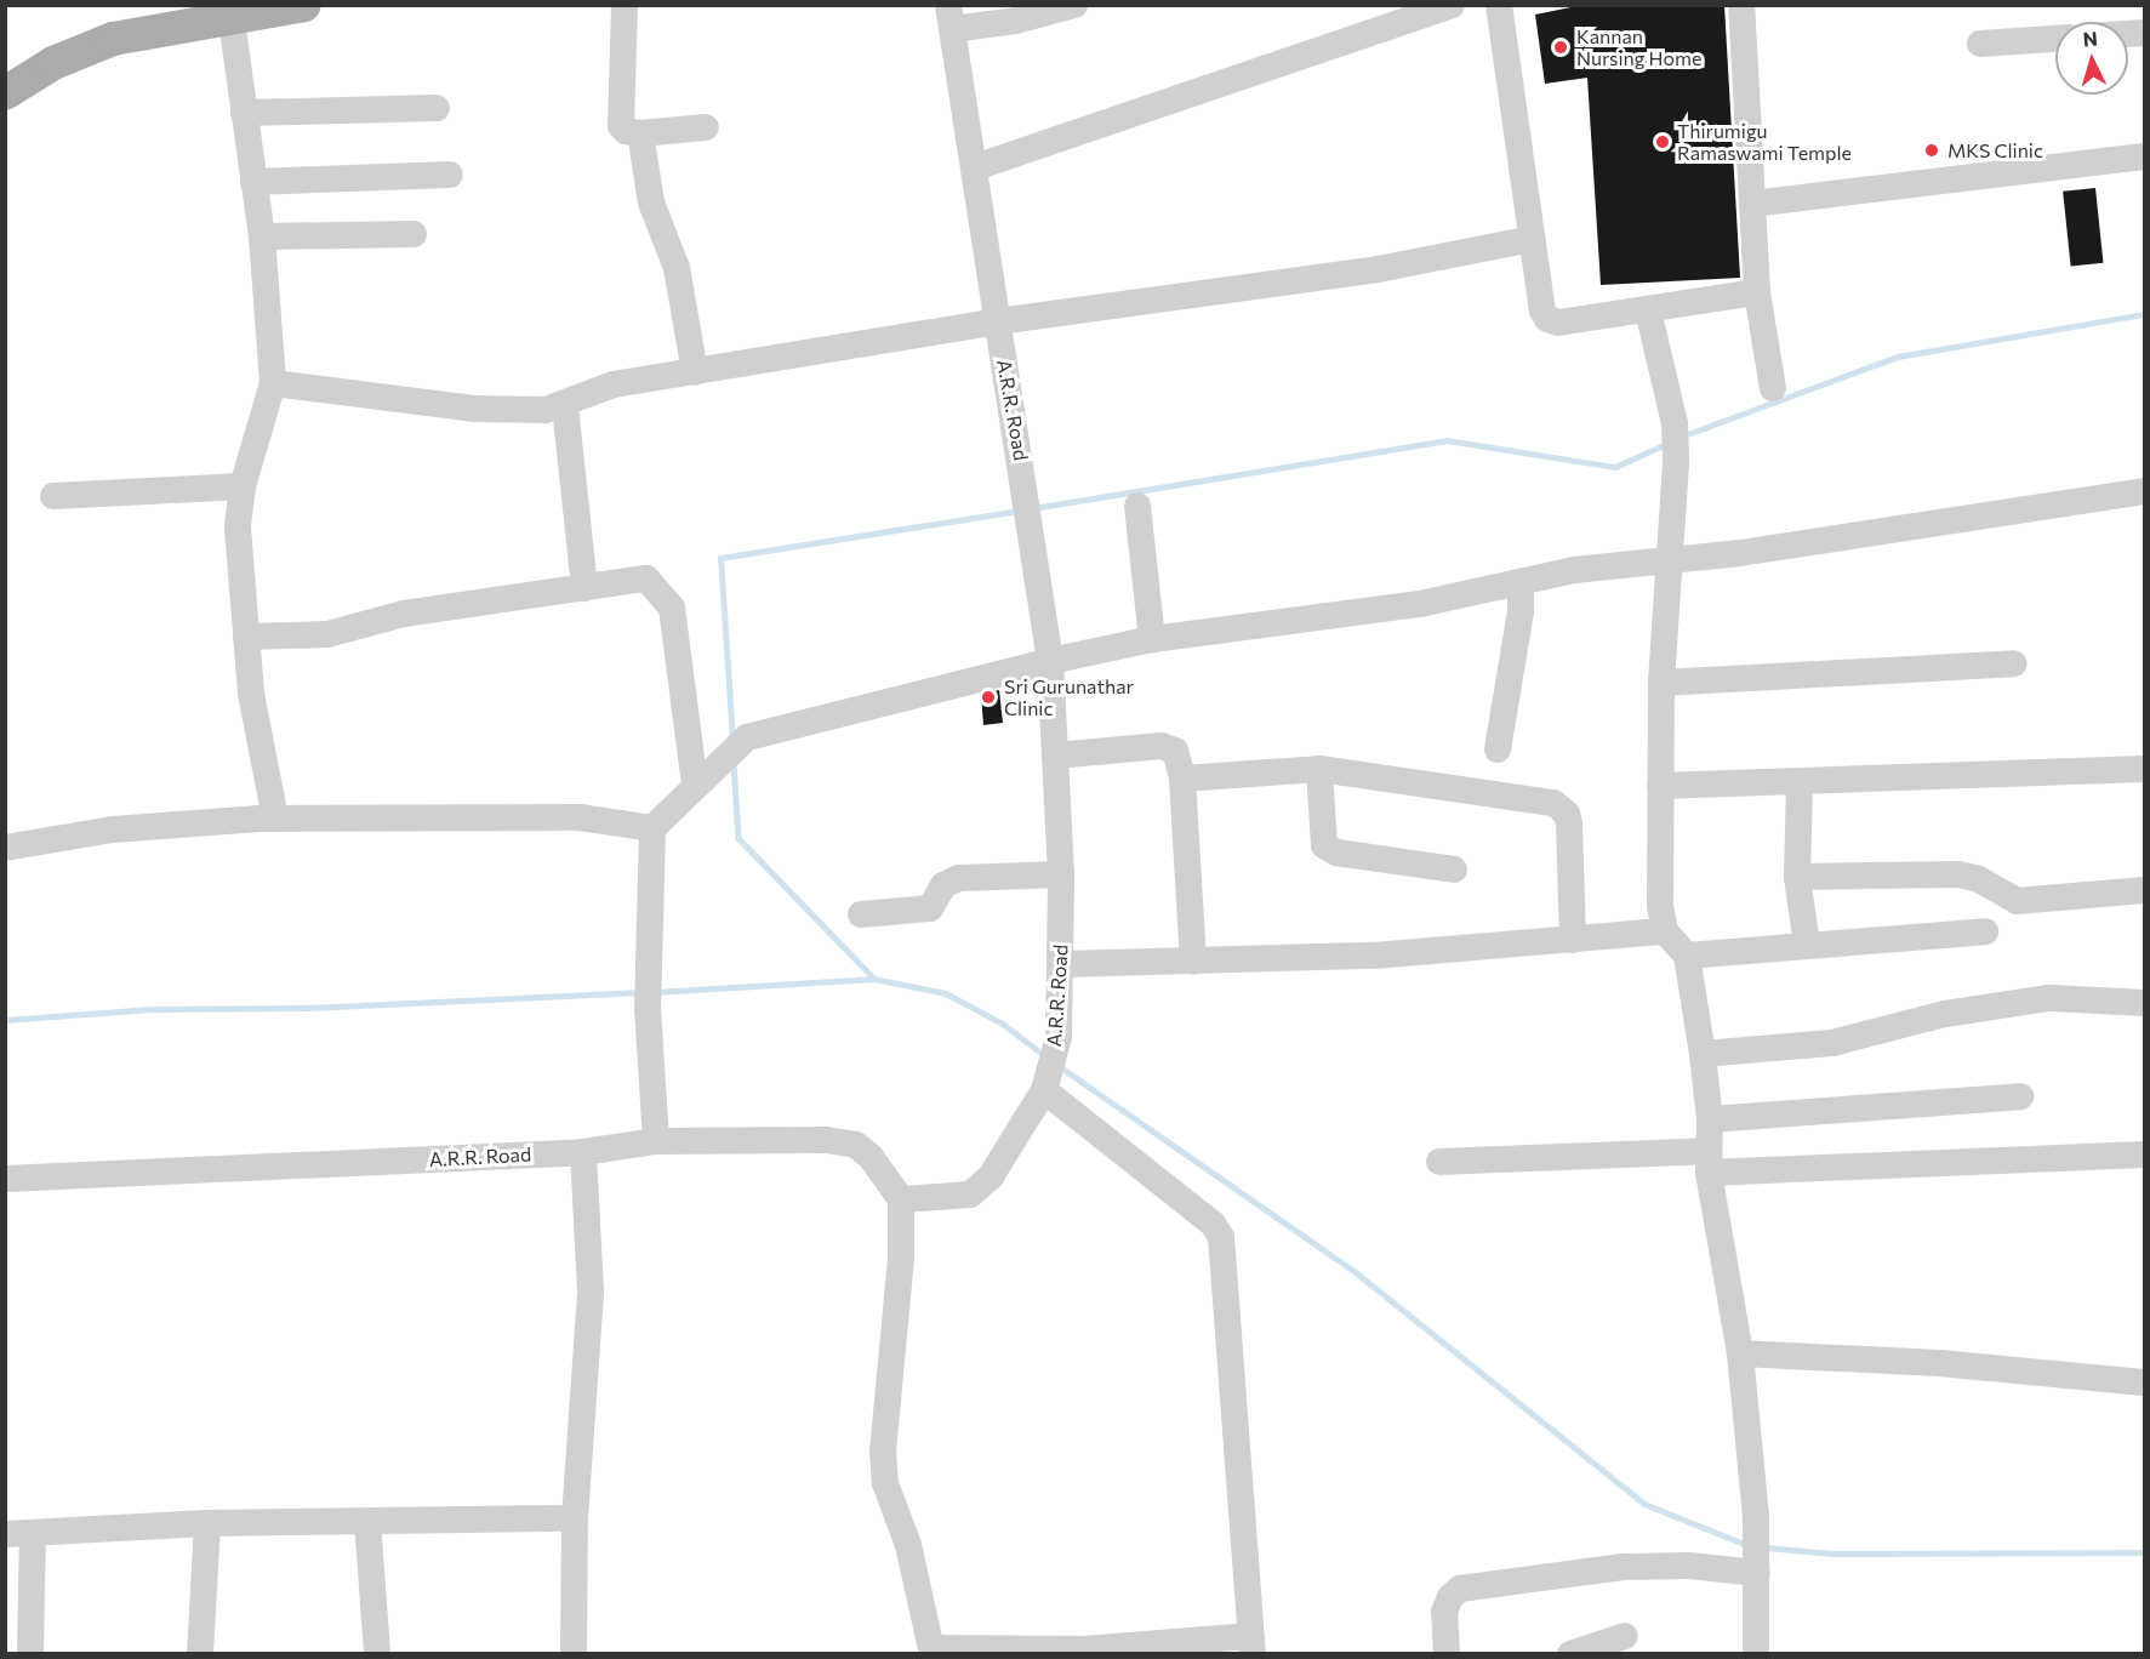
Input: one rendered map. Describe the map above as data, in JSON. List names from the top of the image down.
{
  "streets": {
    "street": ["A.R.R. Road"]
  },
  "places": [
    "Kannan Nursing Home",
    "Thirumigu Ramaswami Temple",
    "MKS Clinic",
    "Sri Gurunathar Clinic"
  ],
  "north": "top"
}
